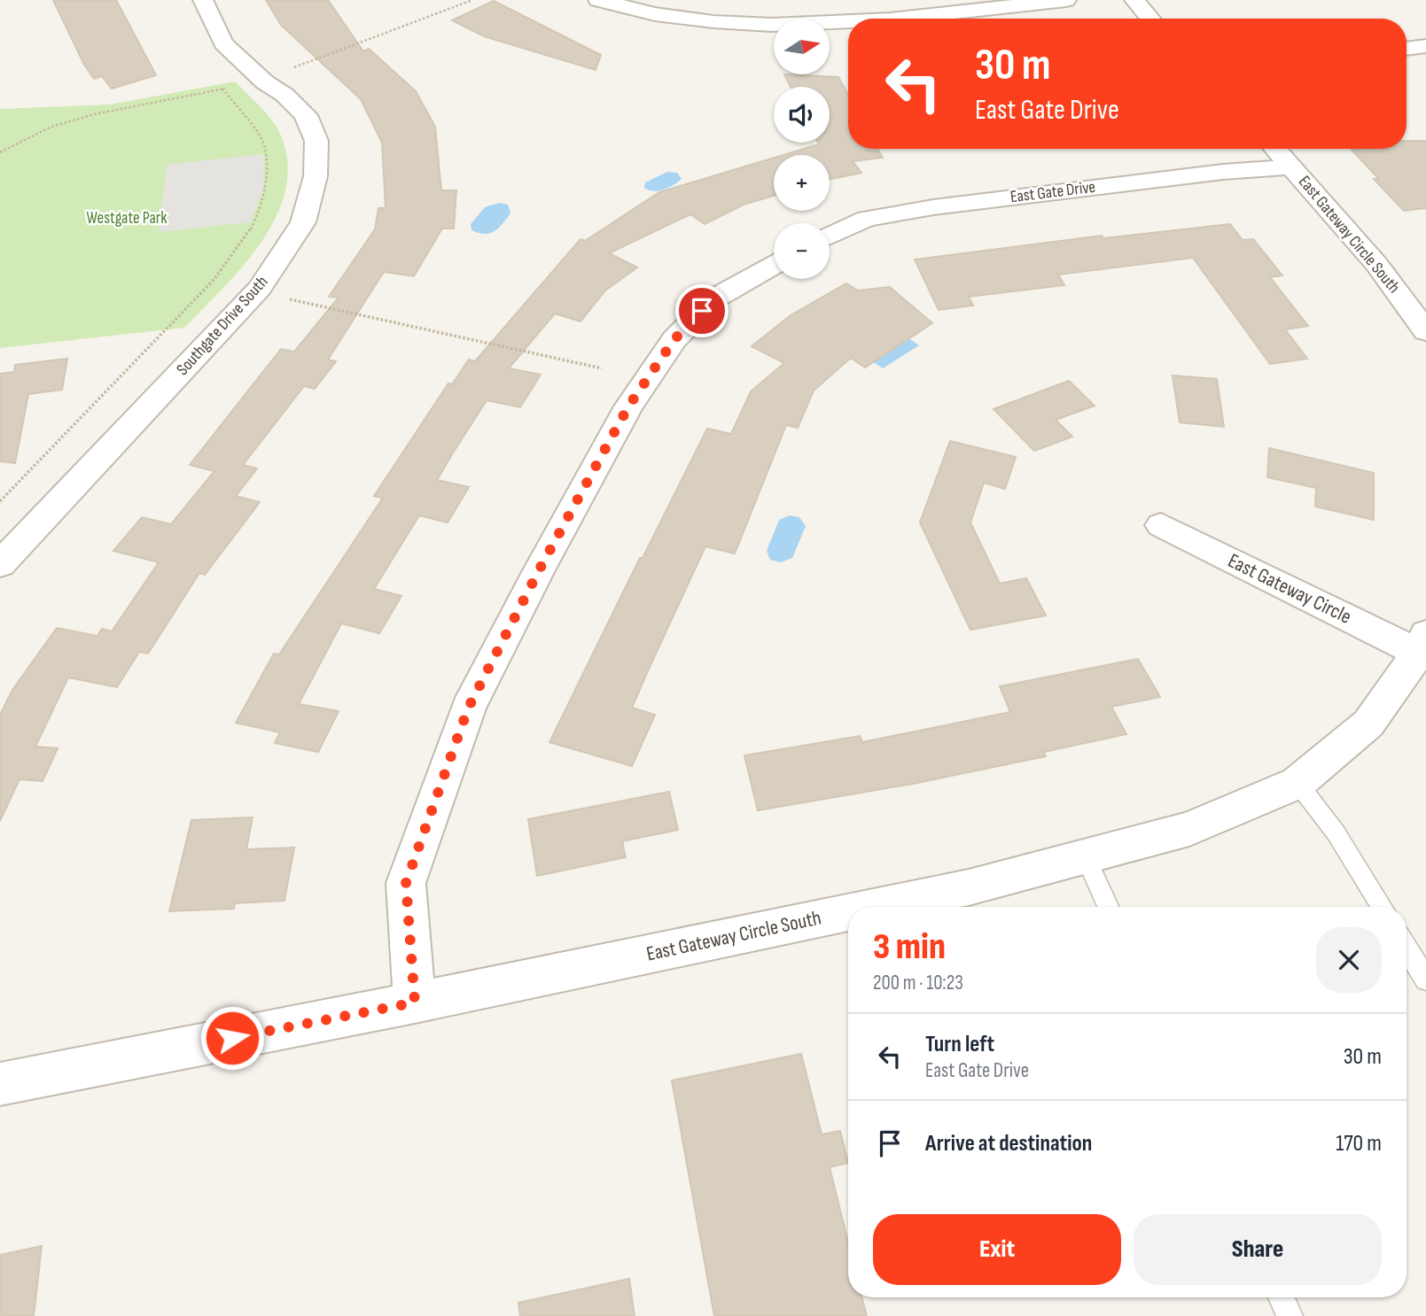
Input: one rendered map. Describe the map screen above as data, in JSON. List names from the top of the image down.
{
  "streets": {
    "street": [
      "East Gate Drive",
      "East Gateway Circle South",
      "Southgate Drive South",
      "East Gateway Circle"
    ]
  },
  "crossings": [
    ["East Gate Drive", "East Gateway Circle South"],
    ["East Gateway Circle South", "East Gateway Circle"]
  ],
  "parks": ["Westgate Park"],
  "north": "right",
  "page": {
    "map_buttons": ["+", "−"],
    "turn": ["30 m", "East Gate Drive"],
    "heading": ["3 min", "200 m · 10:23"],
    "list": [
      {
        "name": "Turn left",
        "note": "East Gate Drive",
        "value": "30 m"
      },
      {
        "name": "Arrive at destination",
        "value": "170 m"
      }
    ],
    "buttons": ["Exit", "Share"]
  }
}
